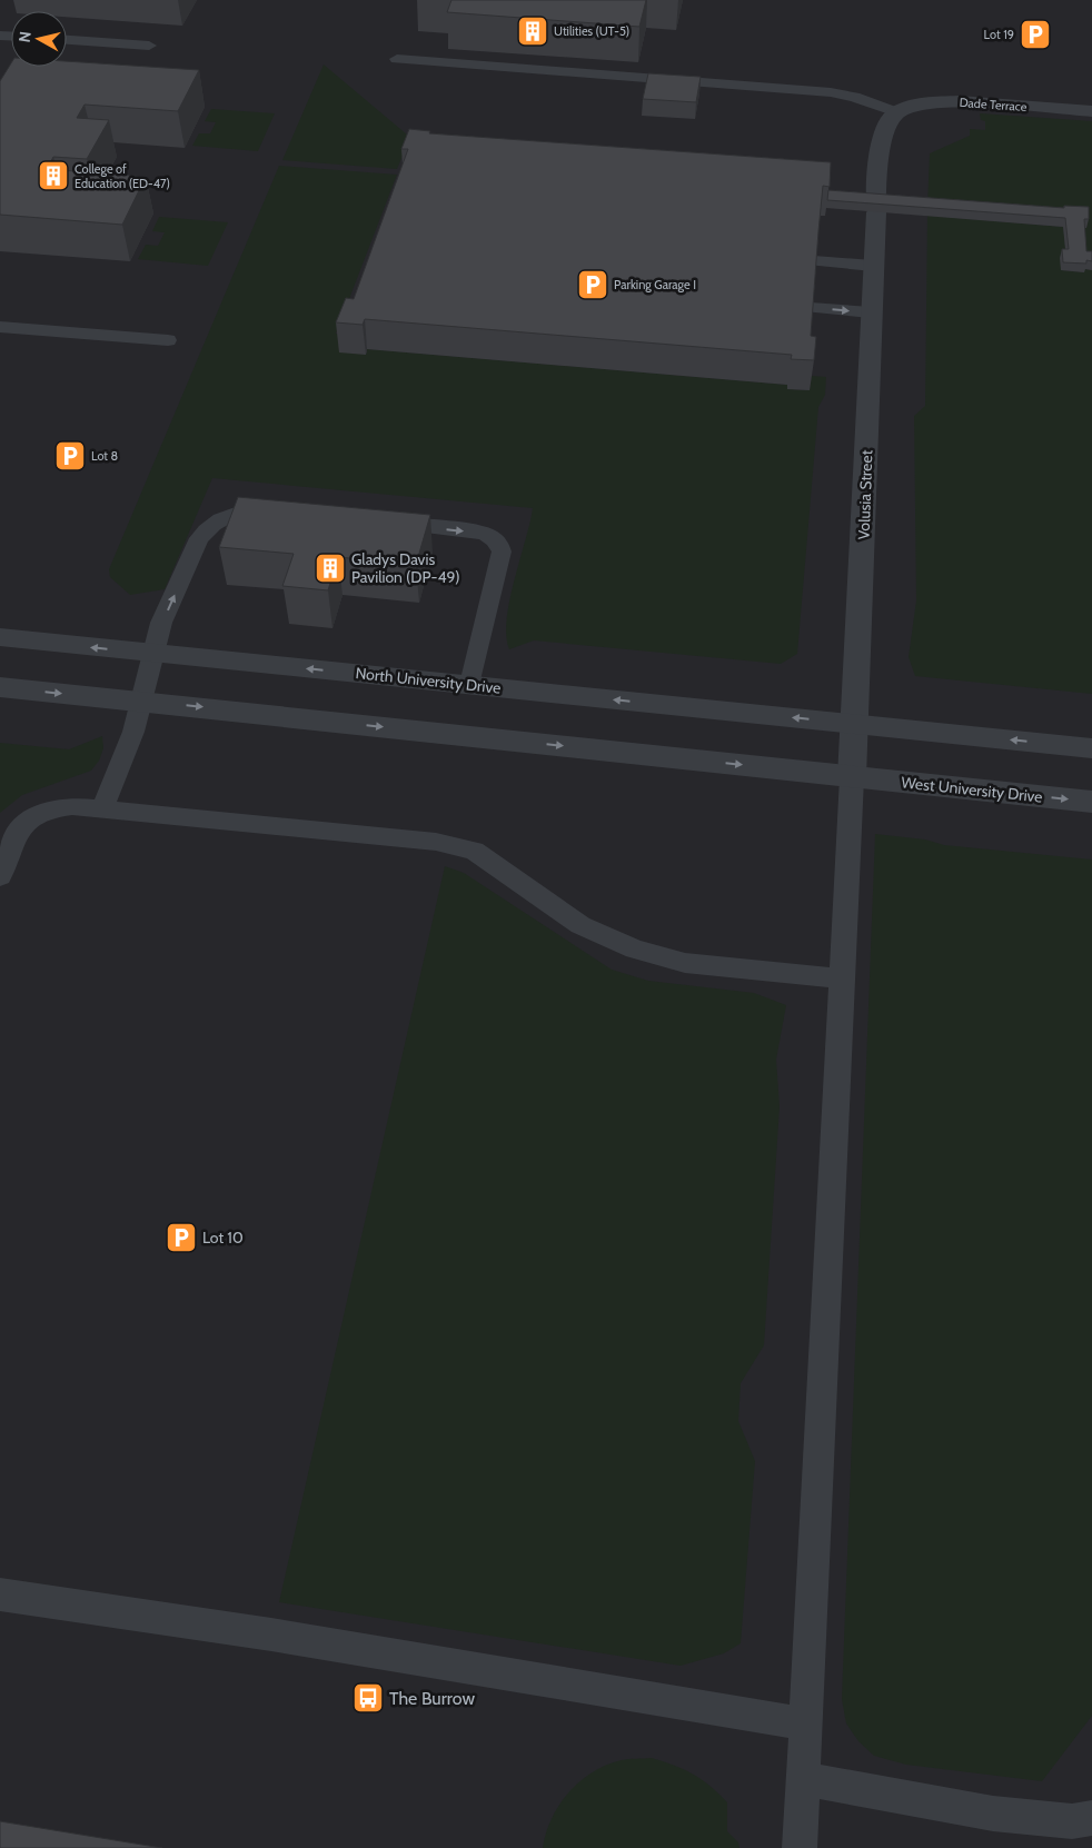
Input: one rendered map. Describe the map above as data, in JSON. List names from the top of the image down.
{
  "streets": {
    "street": [
      "Dade Terrace",
      "Volusia Street",
      "North University Drive",
      "West University Drive"
    ]
  },
  "crossings": [
    ["Dade Terrace", "Volusia Street"],
    ["Volusia Street", "North University Drive"],
    ["Volusia Street", "West University Drive"]
  ],
  "places": {
    "building": ["Utilities (UT-5)", "College of Education (ED-47)", "Gladys Davis Pavilion (DP-49)"],
    "parking": [
      "Lot 19",
      "Parking Garage I",
      "Lot 8",
      "Lot 10"
    ],
    "bus stop": ["The Burrow"]
  },
  "north": "left"
}
